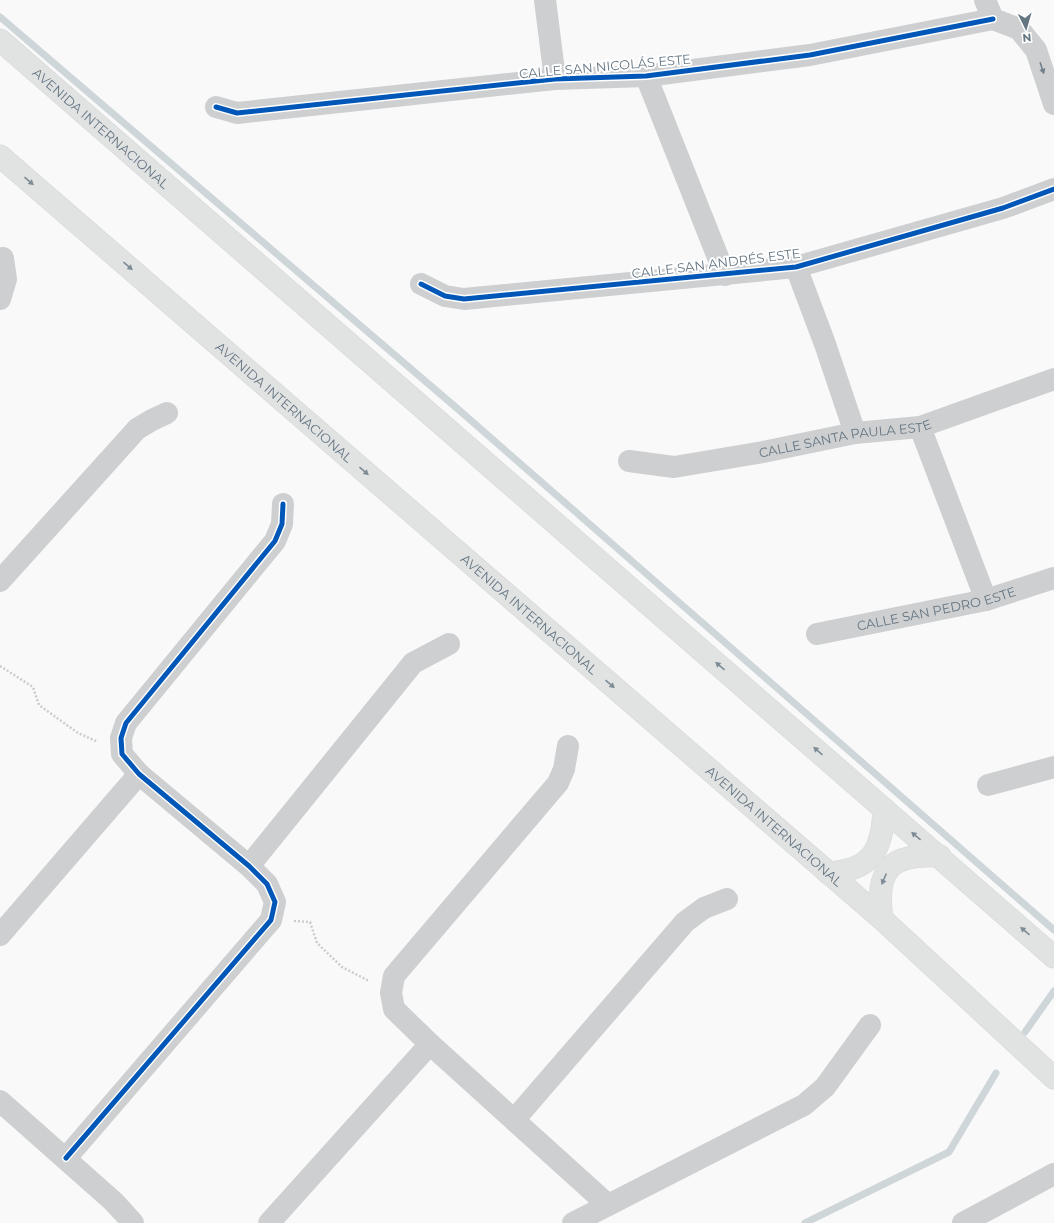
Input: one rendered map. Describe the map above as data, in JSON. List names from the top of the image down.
{
  "streets": {
    "main road": ["AVENIDA INTERNACIONAL"],
    "street": [
      "CALLE SAN NICOLÁS ESTE",
      "CALLE SAN ANDRÉS ESTE",
      "CALLE SANTA PAULA ESTE",
      "CALLE SAN PEDRO ESTE"
    ]
  },
  "north": "bottom"
}
